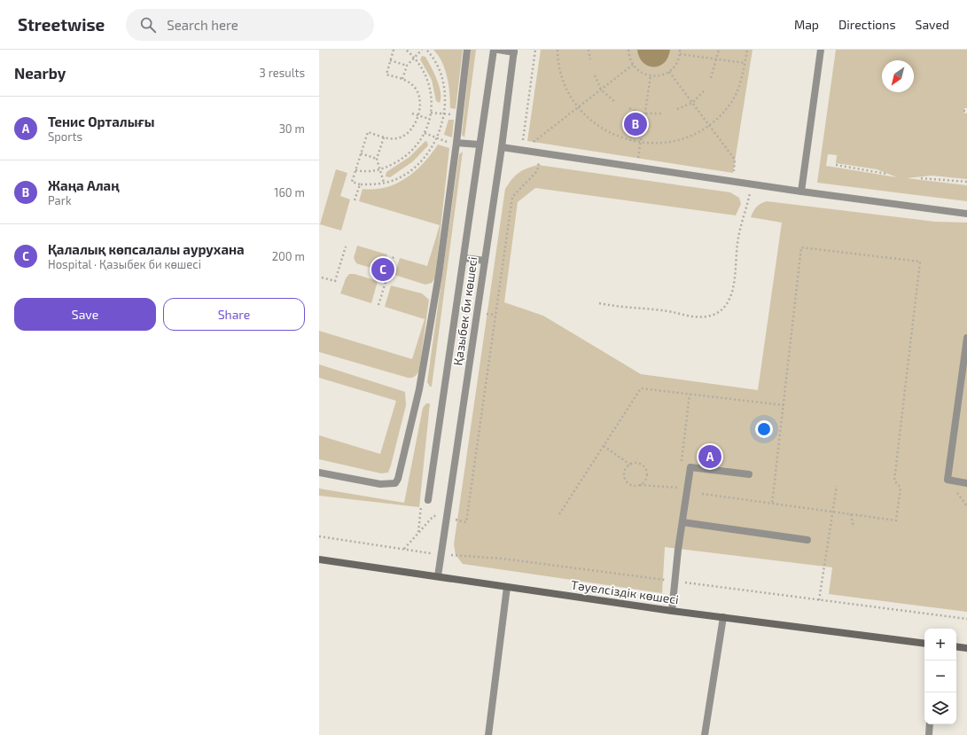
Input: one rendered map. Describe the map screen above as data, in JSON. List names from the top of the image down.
{
  "streets": {
    "main road": ["Тәуелсіздік көшесі"],
    "street": ["Қазыбек би көшесі"]
  },
  "crossings": [
    ["Қазыбек би көшесі", "Тәуелсіздік көшесі"]
  ],
  "north": "bottom left",
  "page": {
    "header": "Streetwise",
    "search": "Search here",
    "nav": ["Map", "Directions", "Saved"],
    "heading": ["Nearby", "3 results"],
    "list": [
      {
        "mark": "A",
        "name": "Тенис Орталығы",
        "note": "Sports",
        "value": "30 m"
      },
      {
        "mark": "B",
        "name": "Жаңа Алаң",
        "note": "Park",
        "value": "160 m"
      },
      {
        "mark": "C",
        "name": "Қалалық көпсалалы аурухана",
        "note": "Hospital · Қазыбек би көшесі",
        "value": "200 m"
      }
    ],
    "pins": ["B", "C", "A"],
    "buttons": ["Save", "Share"],
    "map_buttons": ["+", "−"]
  }
}
